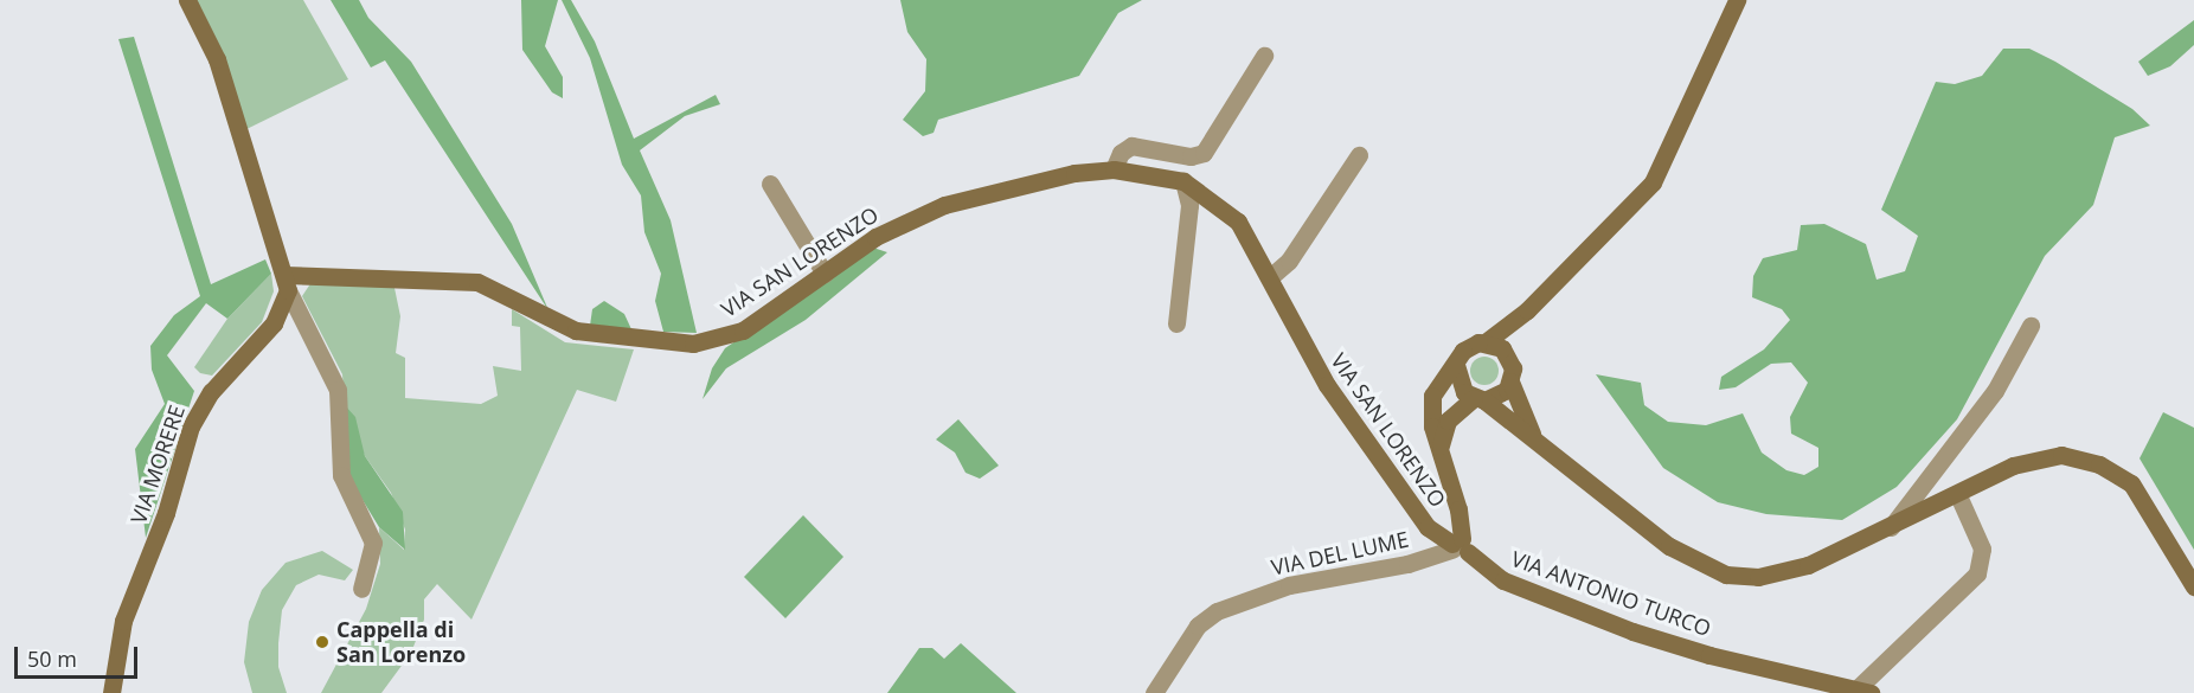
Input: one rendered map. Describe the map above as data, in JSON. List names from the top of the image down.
{
  "streets": {
    "street": [
      "VIA SAN LORENZO",
      "VIA MORERE",
      "VIA DEL LUME",
      "VIA ANTONIO TURCO"
    ]
  },
  "crossings": [
    ["VIA SAN LORENZO", "VIA MORERE"],
    ["VIA SAN LORENZO", "VIA DEL LUME"],
    ["VIA SAN LORENZO", "VIA ANTONIO TURCO"],
    ["VIA DEL LUME", "VIA ANTONIO TURCO"]
  ],
  "places": ["Cappella di San Lorenzo"],
  "scale_bar": "50 m"
}
